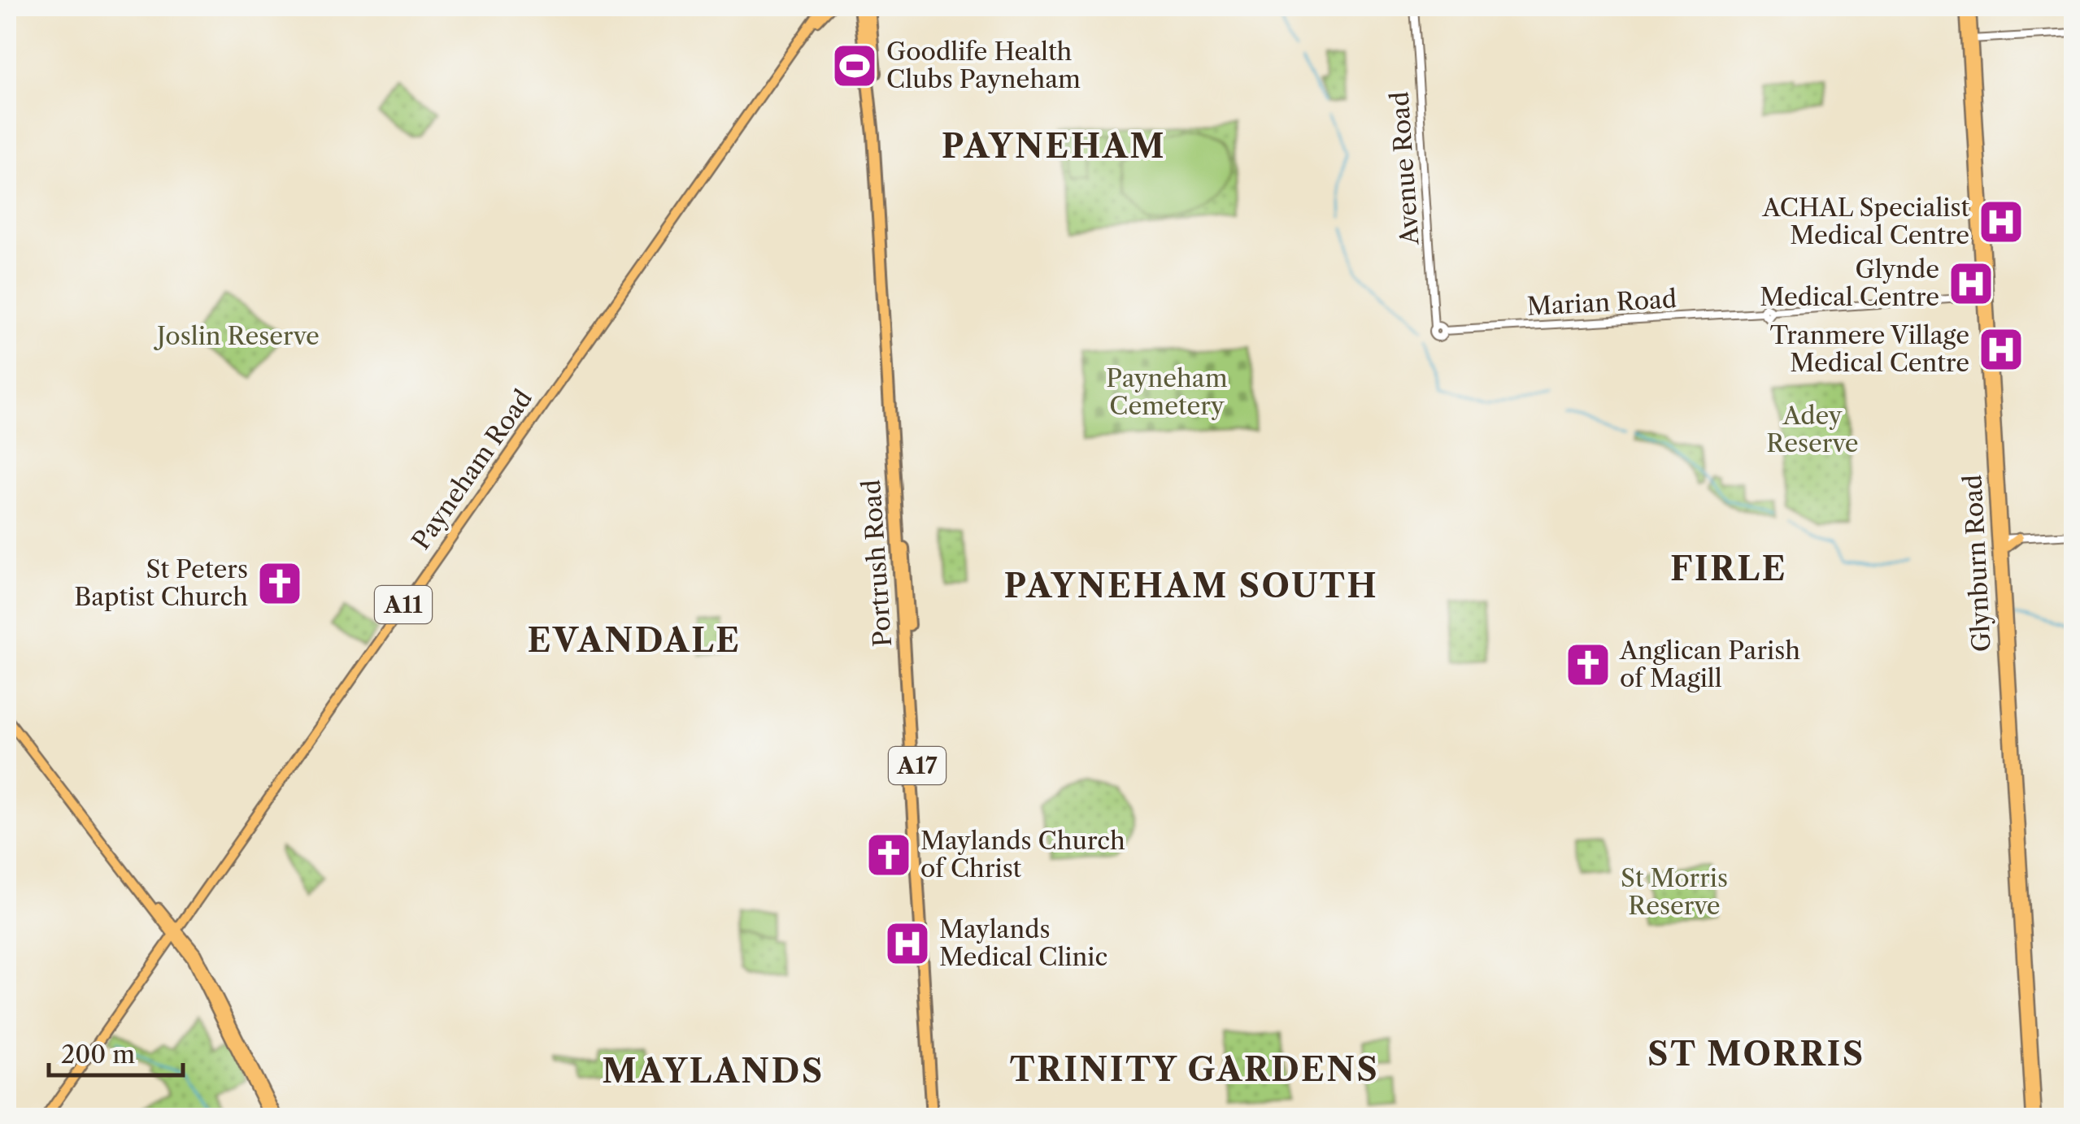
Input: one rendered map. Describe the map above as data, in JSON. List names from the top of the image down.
{
  "streets": {
    "highway": ["Portrush Road", "A17"],
    "main road": ["Payneham Road", "Glynburn Road", "A11"],
    "street": ["Avenue Road", "Marian Road"]
  },
  "crossings": [
    ["Avenue Road", "Marian Road"],
    ["Marian Road", "Glynburn Road"]
  ],
  "districts": [
    "PAYNEHAM",
    "FIRLE",
    "PAYNEHAM SOUTH",
    "EVANDALE",
    "ST MORRIS",
    "TRINITY GARDENS",
    "MAYLANDS"
  ],
  "parks": [
    "Joslin Reserve",
    "Payneham Cemetery",
    "Adey Reserve",
    "St Morris Reserve"
  ],
  "places": {
    "sports": ["Goodlife Health Clubs Payneham"],
    "hospital": [
      "ACHAL Specialist Medical Centre",
      "Glynde Medical Centre",
      "Tranmere Village Medical Centre",
      "Maylands Medical Clinic"
    ],
    "church": ["St Peters Baptist Church", "Anglican Parish of Magill", "Maylands Church of Christ"]
  },
  "scale_bar": "200 m"
}
